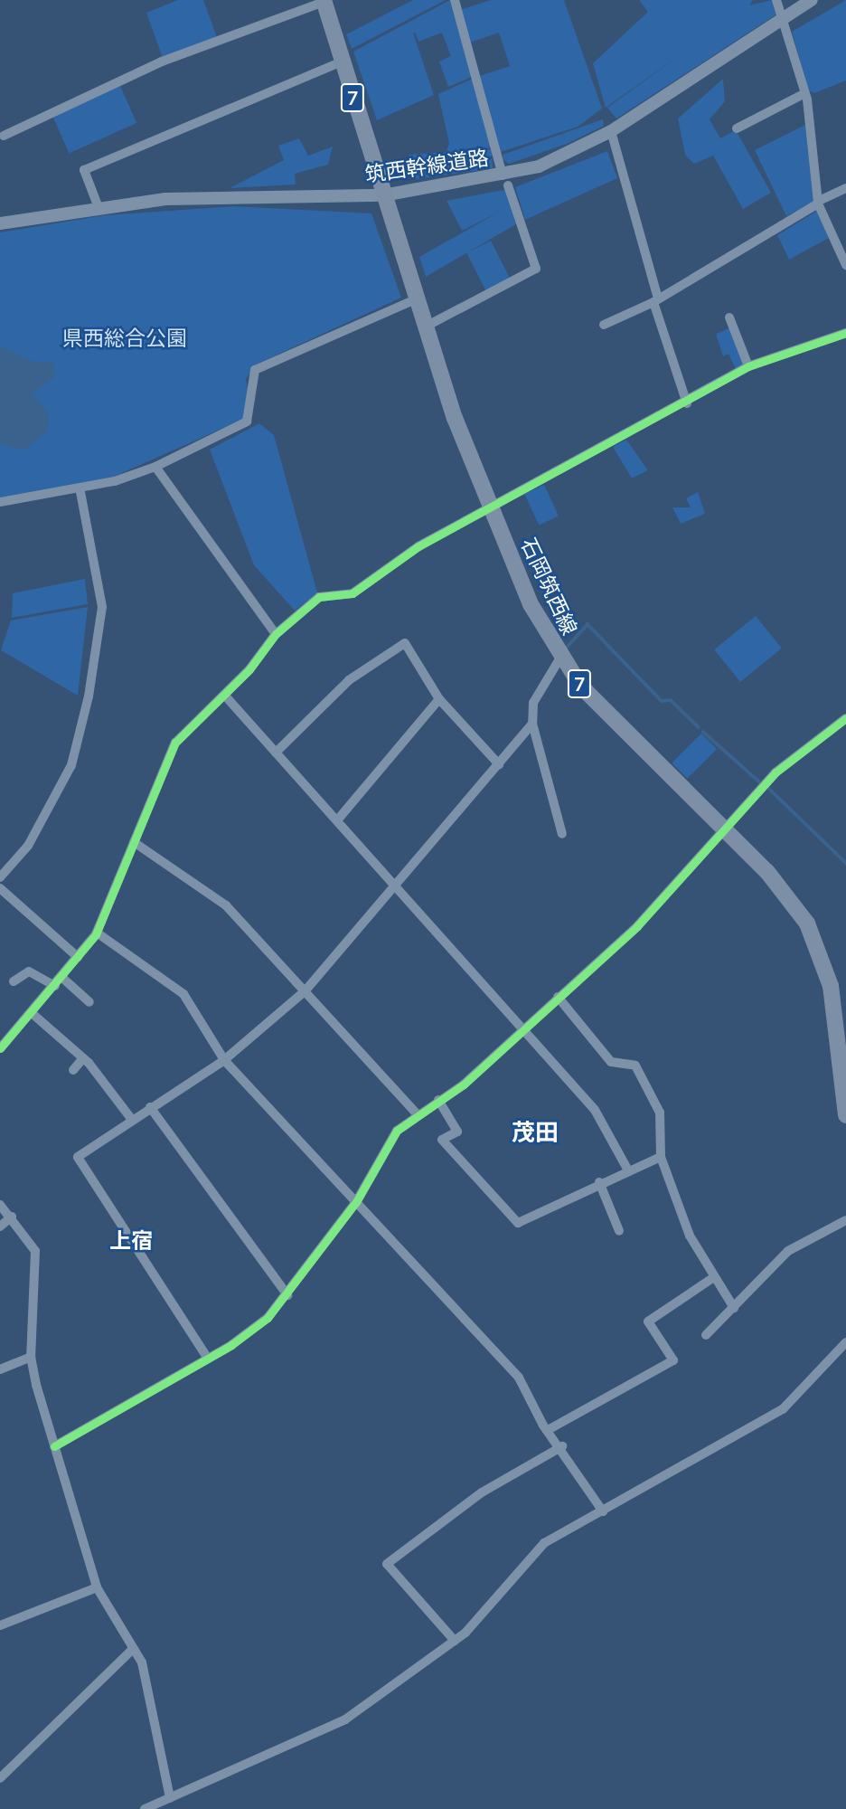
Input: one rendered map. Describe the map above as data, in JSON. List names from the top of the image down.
{
  "streets": {
    "main road": ["7", "石岡筑西線"],
    "street": ["筑西幹線道路"]
  },
  "crossings": [
    ["筑西幹線道路", "石岡筑西線"]
  ],
  "districts": ["茂田", "上宿"],
  "parks": ["県西総合公園"]
}
